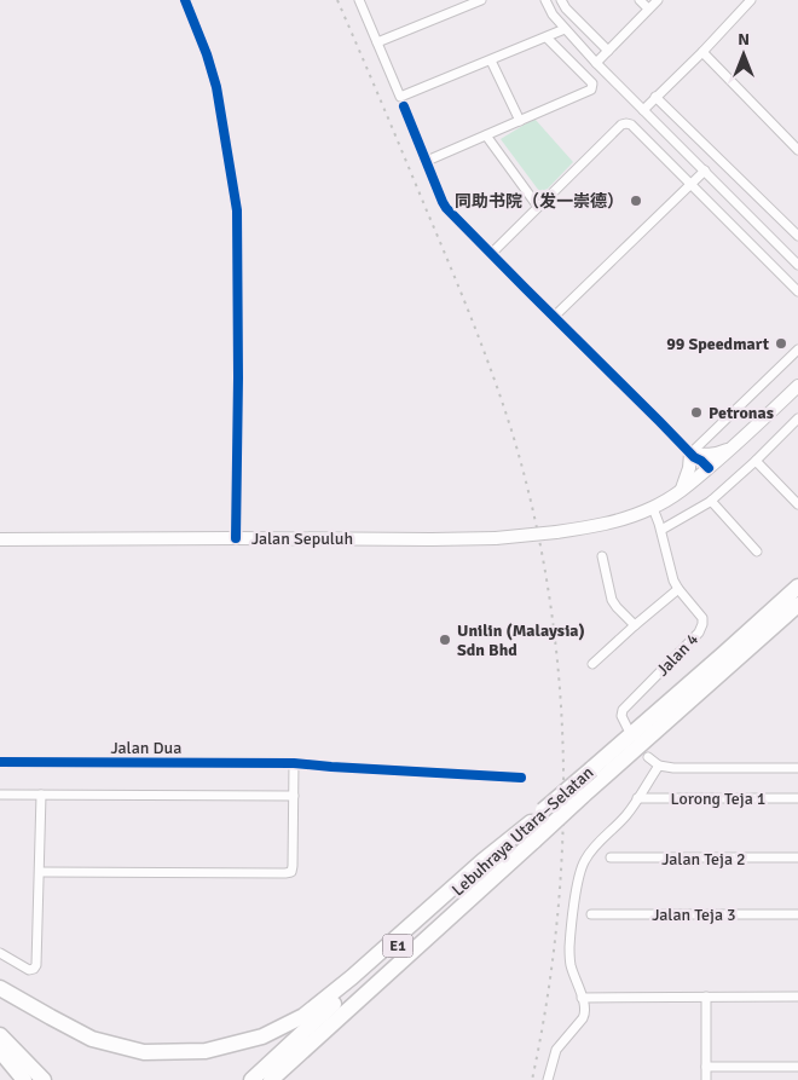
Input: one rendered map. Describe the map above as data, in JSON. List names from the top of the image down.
{
  "streets": {
    "highway": ["Lebuhraya Utara–Selatan", "E1"],
    "main road": ["Jalan Sepuluh"],
    "street": [
      "Jalan 4",
      "Jalan Dua",
      "Lorong Teja 1",
      "Jalan Teja 2",
      "Jalan Teja 3"
    ]
  },
  "crossings": [
    ["Jalan Sepuluh", "Jalan 4"]
  ],
  "places": [
    "同助书院（发一崇德）",
    "99 Speedmart",
    "Petronas",
    "Unilin (Malaysia) Sdn Bhd"
  ],
  "north": "top"
}
